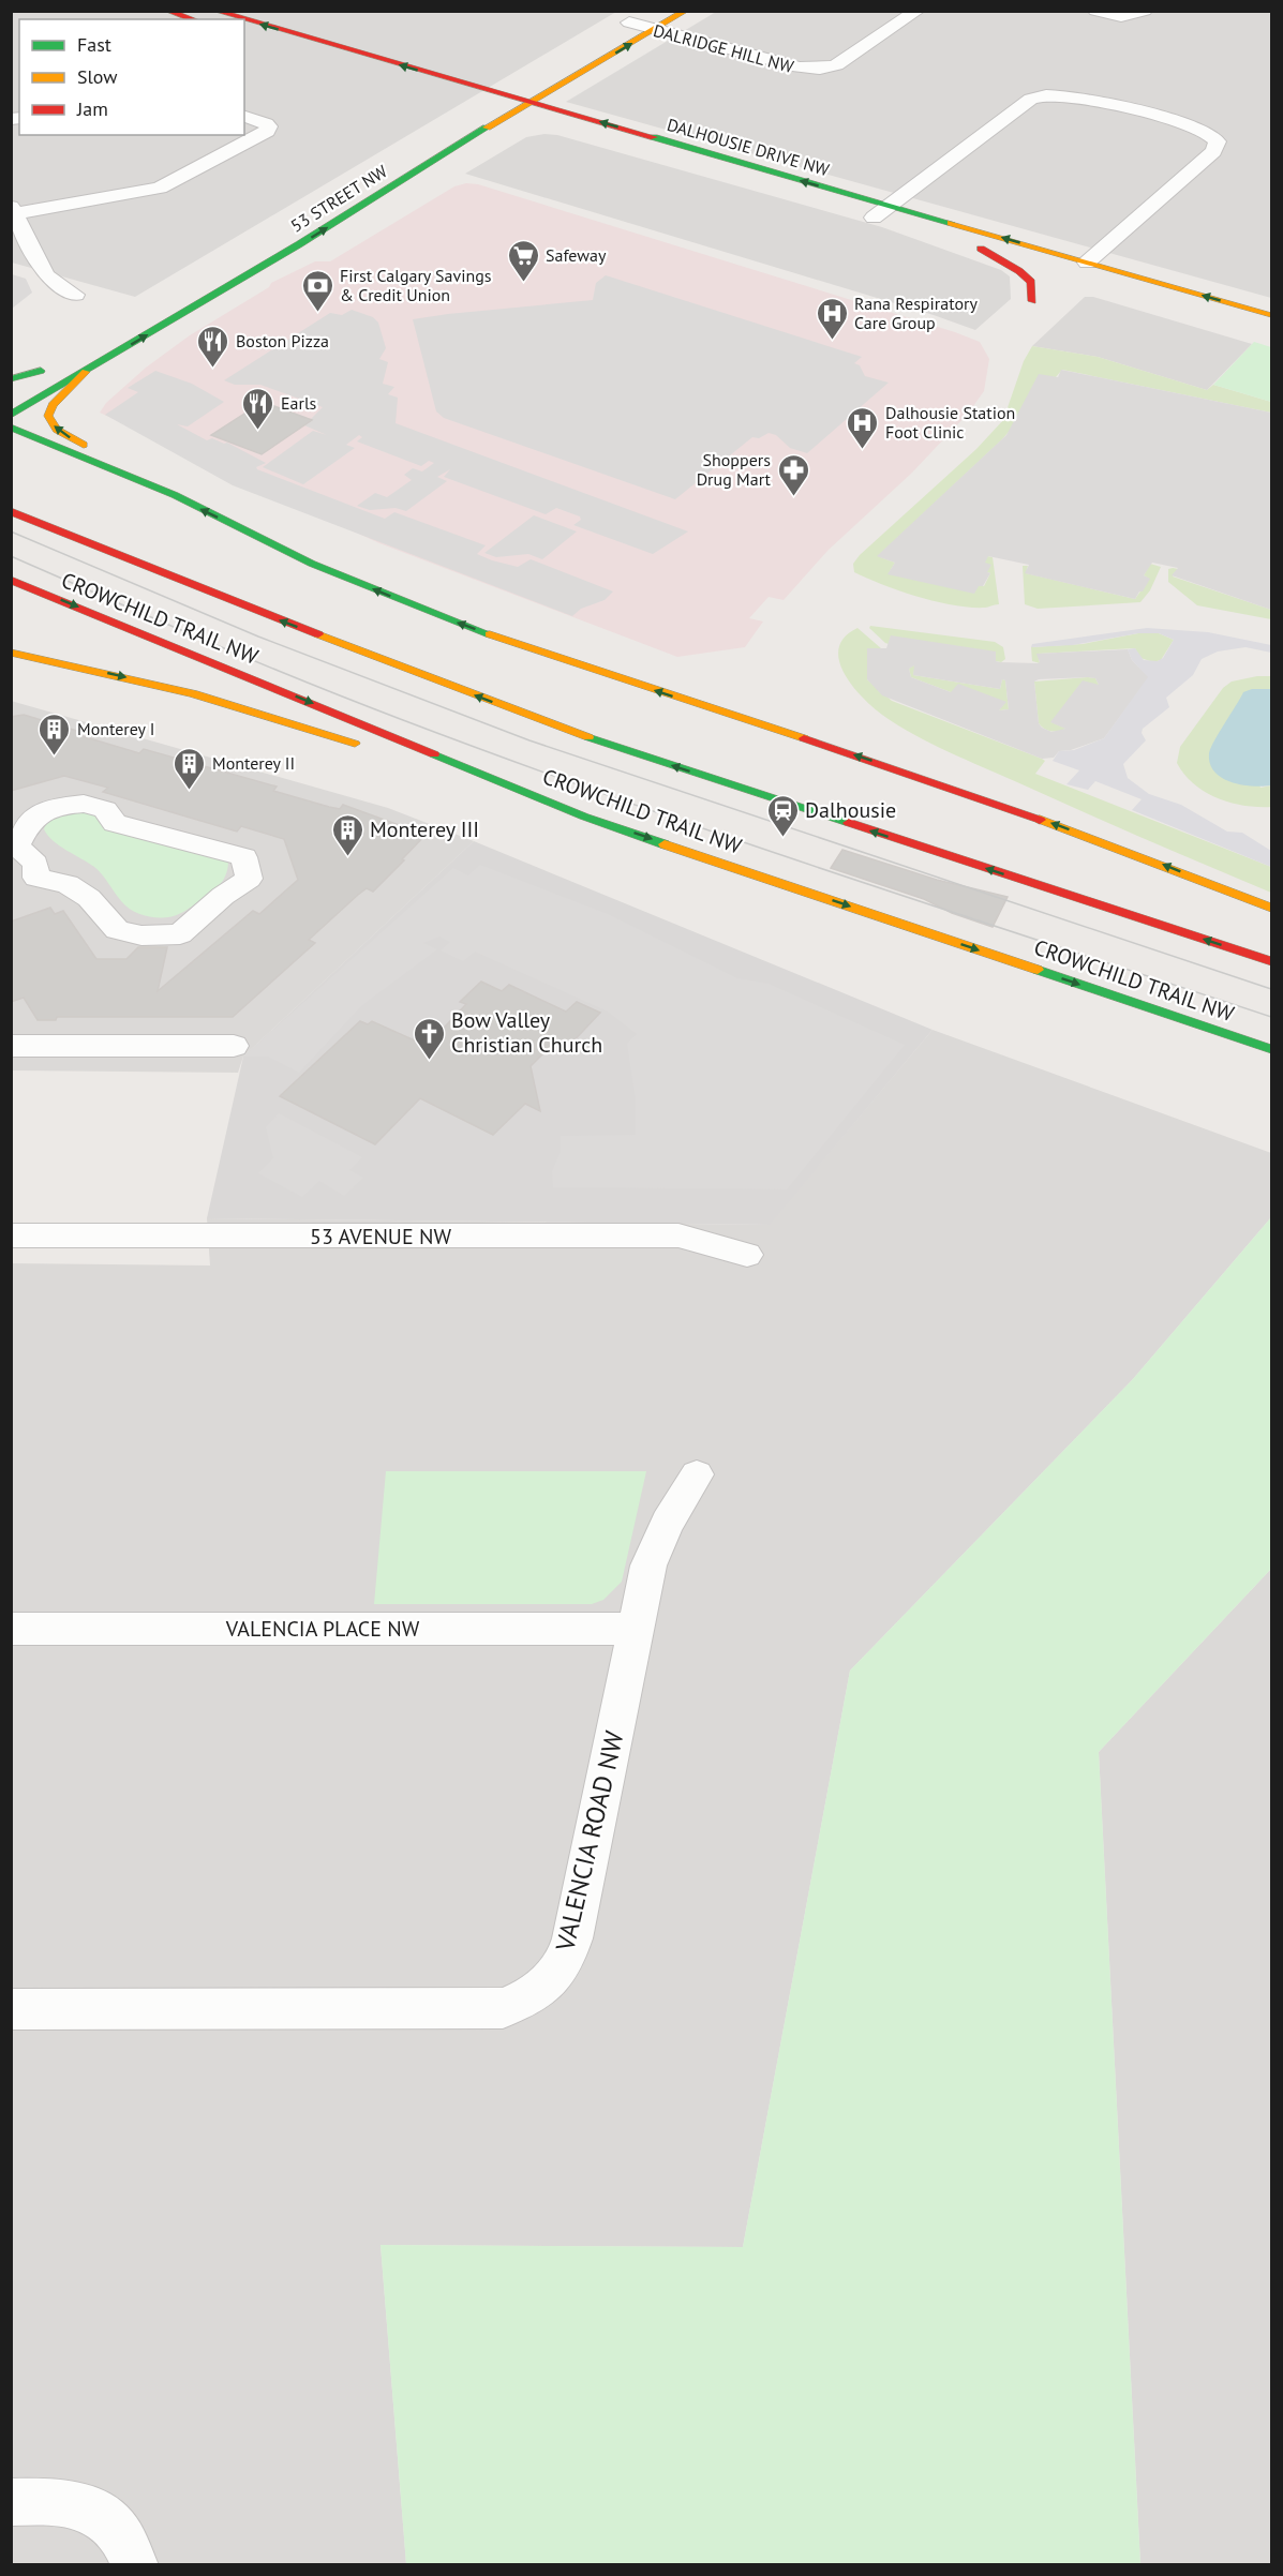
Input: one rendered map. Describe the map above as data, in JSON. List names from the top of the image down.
{
  "streets": {
    "main road": ["DALHOUSIE DRIVE NW", "53 STREET NW", "CROWCHILD TRAIL NW"],
    "street": [
      "DALRIDGE HILL NW",
      "53 AVENUE NW",
      "VALENCIA PLACE NW",
      "VALENCIA ROAD NW"
    ]
  },
  "crossings": [
    ["DALRIDGE HILL NW", "53 STREET NW"],
    ["DALHOUSIE DRIVE NW", "53 STREET NW"],
    ["VALENCIA PLACE NW", "VALENCIA ROAD NW"]
  ],
  "one_way": ["DALHOUSIE DRIVE NW", "53 STREET NW"],
  "places": {
    "supermarket": ["Safeway"],
    "bank": ["First Calgary Savings & Credit Union"],
    "hospital": ["Rana Respiratory Care Group", "Dalhousie Station Foot Clinic"],
    "restaurant": ["Boston Pizza", "Earls"],
    "pharmacy": ["Shoppers Drug Mart"],
    "building": ["Monterey I", "Monterey II", "Monterey III"],
    "station": ["Dalhousie"],
    "church": ["Bow Valley Christian Church"]
  },
  "legend": ["Fast", "Slow", "Jam"]
}
